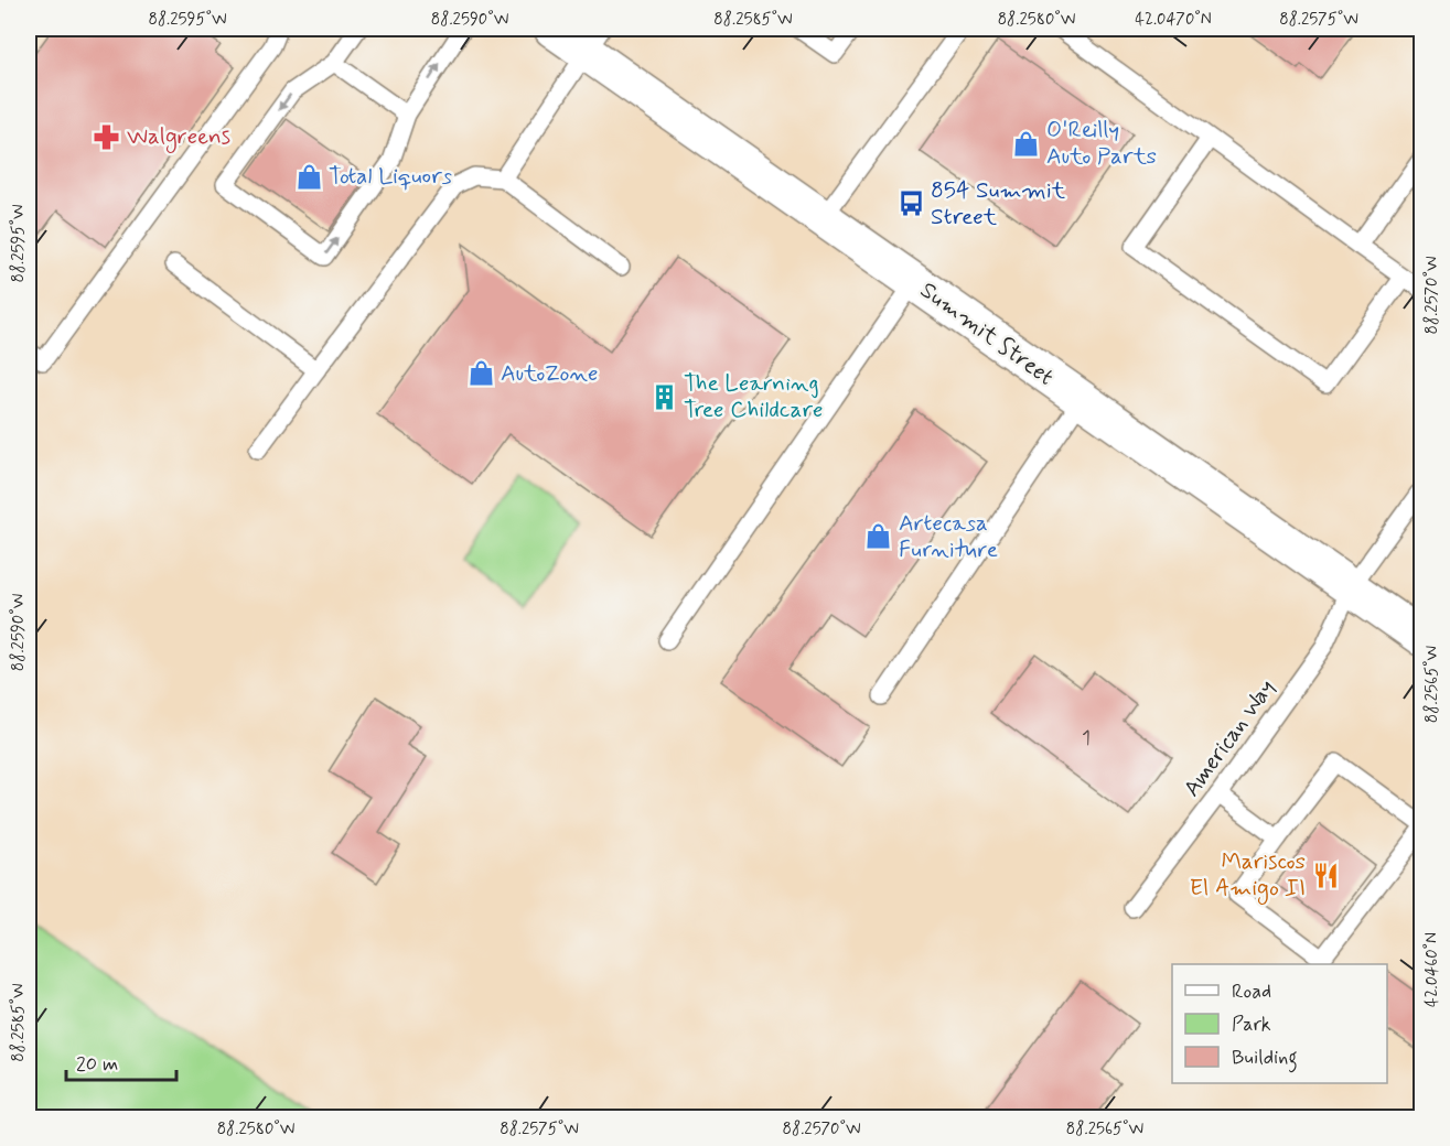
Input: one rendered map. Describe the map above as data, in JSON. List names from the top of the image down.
{
  "streets": {
    "main road": ["Summit Street"],
    "lane": ["American Way"]
  },
  "crossings": [
    ["Summit Street", "American Way"]
  ],
  "places": {
    "pharmacy": ["Walgreens"],
    "shop": [
      "O'Reilly Auto Parts",
      "Total Liquors",
      "AutoZone",
      "Artecasa Furniture"
    ],
    "bus stop": ["854 Summit Street"],
    "building": ["The Learning Tree Childcare"],
    "restaurant": ["Mariscos El Amigo II"]
  },
  "house_numbers": ["1"],
  "legend": ["Road", "Park", "Building"],
  "scale_bar": "20 m",
  "coordinates": [
    "88.2595°W",
    "88.2590°W",
    "88.2585°W",
    "88.2580°W",
    "42.0470°N",
    "88.2575°W",
    "88.2570°W",
    "88.2565°W",
    "42.0460°N"
  ]
}
